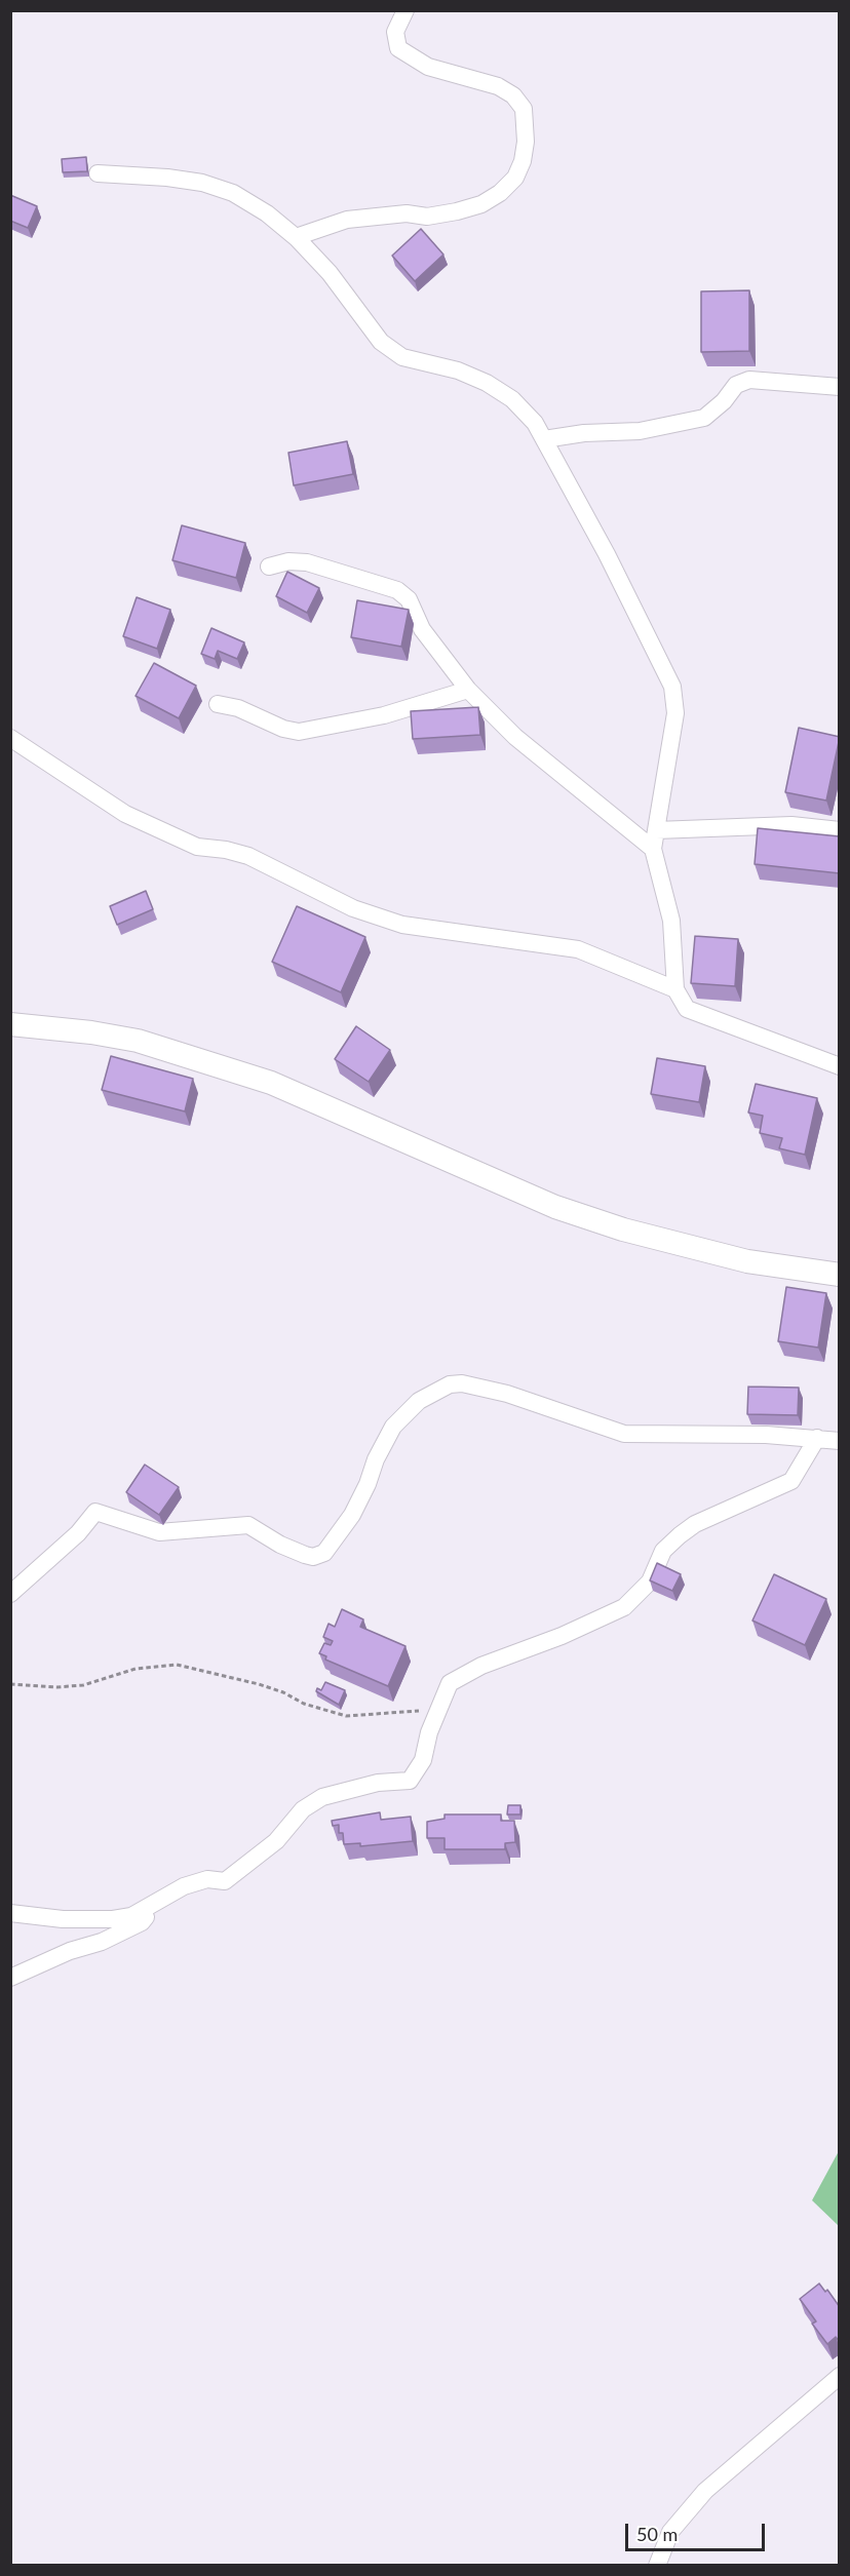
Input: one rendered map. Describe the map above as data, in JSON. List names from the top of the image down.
{
  "scale_bar": "50 m"
}
